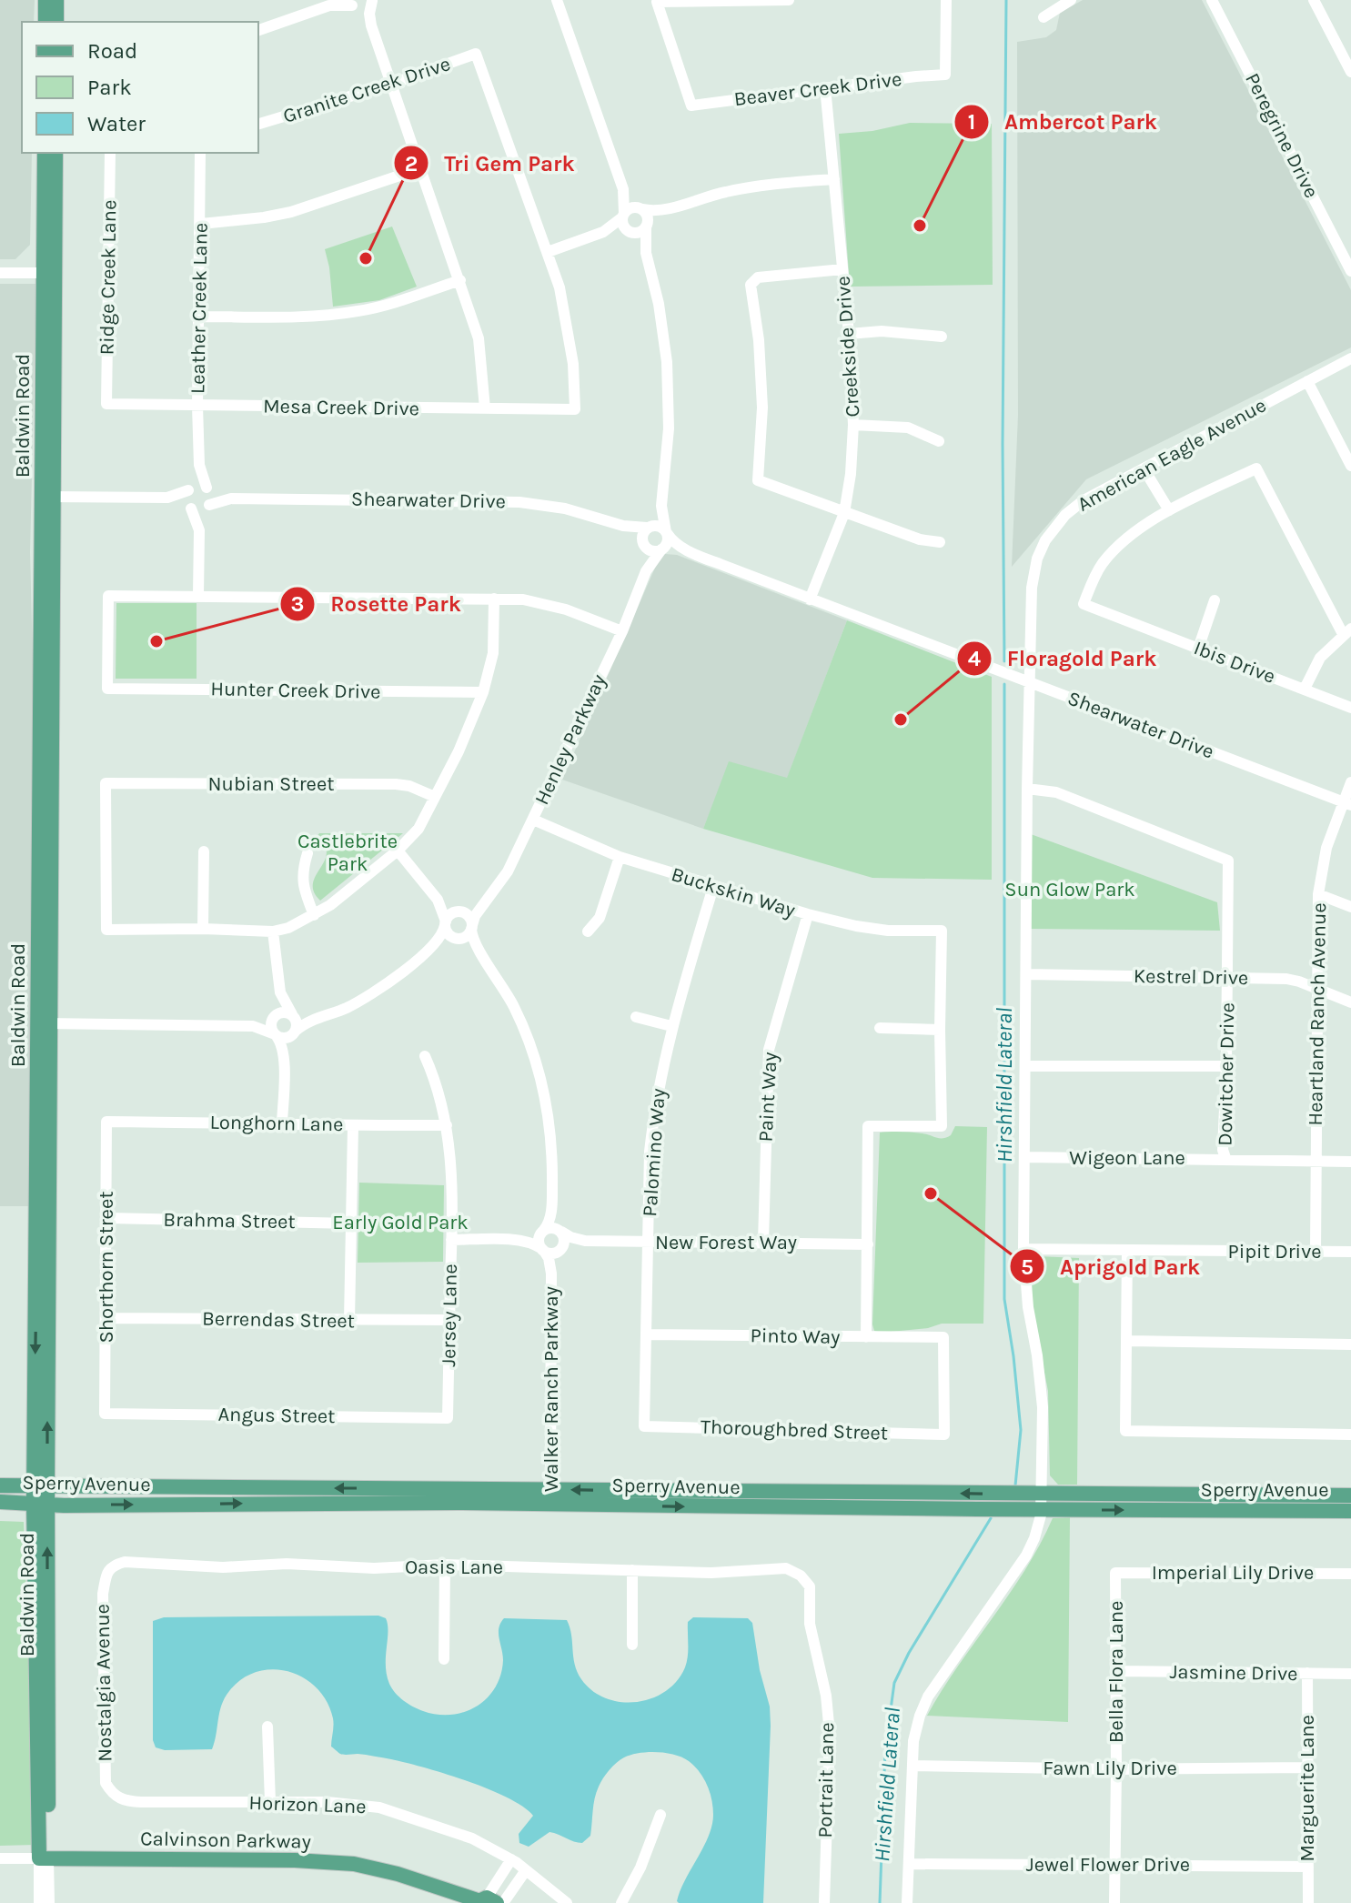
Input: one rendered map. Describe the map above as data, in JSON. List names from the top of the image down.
{
  "streets": {
    "main road": ["Baldwin Road", "Sperry Avenue", "Calvinson Parkway"],
    "street": [
      "Beaver Creek Drive",
      "Granite Creek Drive",
      "Peregrine Drive",
      "Ridge Creek Lane",
      "Leather Creek Lane",
      "Creekside Drive",
      "Mesa Creek Drive",
      "American Eagle Avenue",
      "Shearwater Drive",
      "Ibis Drive",
      "Hunter Creek Drive",
      "Henley Parkway",
      "Nubian Street",
      "Buckskin Way",
      "Kestrel Drive",
      "Heartland Ranch Avenue",
      "Dowitcher Drive",
      "Paint Way",
      "Longhorn Lane",
      "Palomino Way",
      "Wigeon Lane",
      "Brahma Street",
      "New Forest Way",
      "Pipit Drive",
      "Shorthorn Street",
      "Jersey Lane",
      "Berrendas Street",
      "Pinto Way",
      "Walker Ranch Parkway",
      "Angus Street",
      "Thoroughbred Street",
      "Oasis Lane",
      "Imperial Lily Drive",
      "Bella Flora Lane",
      "Jasmine Drive",
      "Nostalgia Avenue",
      "Fawn Lily Drive",
      "Portrait Lane",
      "Marguerite Lane",
      "Horizon Lane",
      "Jewel Flower Drive"
    ]
  },
  "crossings": [
    ["Beaver Creek Drive", "Creekside Drive"],
    ["Granite Creek Drive", "Mesa Creek Drive"],
    ["Ridge Creek Lane", "Mesa Creek Drive"],
    ["Leather Creek Lane", "Mesa Creek Drive"],
    ["Leather Creek Lane", "Shearwater Drive"],
    ["Creekside Drive", "Shearwater Drive"],
    ["Baldwin Road", "Sperry Avenue"],
    ["Baldwin Road", "Calvinson Parkway"],
    ["American Eagle Avenue", "Shearwater Drive"],
    ["American Eagle Avenue", "Kestrel Drive"],
    ["American Eagle Avenue", "Dowitcher Drive"],
    ["American Eagle Avenue", "Wigeon Lane"],
    ["American Eagle Avenue", "Pipit Drive"],
    ["American Eagle Avenue", "Sperry Avenue"],
    ["American Eagle Avenue", "Fawn Lily Drive"],
    ["American Eagle Avenue", "Jewel Flower Drive"],
    ["Shearwater Drive", "Henley Parkway"],
    ["Shearwater Drive", "Heartland Ranch Avenue"],
    ["Henley Parkway", "Buckskin Way"],
    ["Buckskin Way", "Paint Way"],
    ["Buckskin Way", "Palomino Way"],
    ["Kestrel Drive", "Heartland Ranch Avenue"],
    ["Kestrel Drive", "Dowitcher Drive"],
    ["Heartland Ranch Avenue", "Wigeon Lane"],
    ["Heartland Ranch Avenue", "Pipit Drive"],
    ["Dowitcher Drive", "Wigeon Lane"],
    ["Paint Way", "New Forest Way"],
    ["Longhorn Lane", "Shorthorn Street"],
    ["Longhorn Lane", "Jersey Lane"],
    ["Palomino Way", "New Forest Way"],
    ["Palomino Way", "Pinto Way"],
    ["Palomino Way", "Thoroughbred Street"],
    ["Brahma Street", "Shorthorn Street"],
    ["New Forest Way", "Walker Ranch Parkway"],
    ["Shorthorn Street", "Berrendas Street"],
    ["Shorthorn Street", "Angus Street"],
    ["Jersey Lane", "Berrendas Street"],
    ["Jersey Lane", "Angus Street"],
    ["Pinto Way", "Thoroughbred Street"],
    ["Walker Ranch Parkway", "Sperry Avenue"],
    ["Oasis Lane", "Nostalgia Avenue"],
    ["Oasis Lane", "Portrait Lane"],
    ["Imperial Lily Drive", "Bella Flora Lane"],
    ["Bella Flora Lane", "Jasmine Drive"],
    ["Bella Flora Lane", "Fawn Lily Drive"],
    ["Bella Flora Lane", "Jewel Flower Drive"],
    ["Jasmine Drive", "Marguerite Lane"],
    ["Nostalgia Avenue", "Horizon Lane"],
    ["Fawn Lily Drive", "Marguerite Lane"],
    ["Marguerite Lane", "Jewel Flower Drive"]
  ],
  "water": ["Hirshfield Lateral"],
  "parks": ["Castlebrite Park", "Sun Glow Park", "Early Gold Park"],
  "places": [
    "Ambercot Park",
    "Tri Gem Park",
    "Rosette Park",
    "Floragold Park",
    "Aprigold Park"
  ],
  "legend": ["Road", "Park", "Water"]
}
